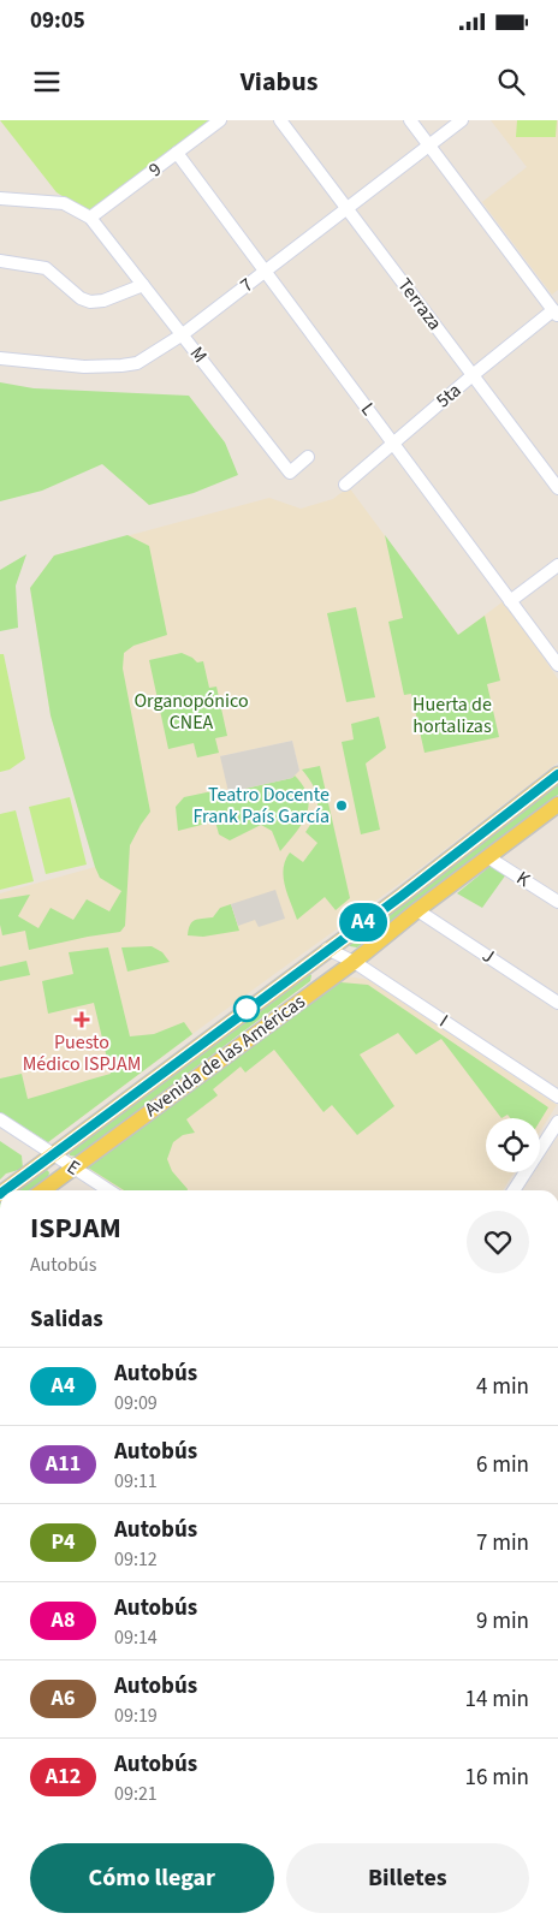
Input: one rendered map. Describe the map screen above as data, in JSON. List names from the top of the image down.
{
  "streets": {
    "main road": ["Avenida de las Américas"],
    "street": [
      "9",
      "7",
      "Terraza",
      "M",
      "5ta",
      "L",
      "K",
      "J",
      "I",
      "E"
    ]
  },
  "crossings": [
    ["9", "M"],
    ["9", "L"],
    ["7", "Terraza"],
    ["7", "M"],
    ["7", "L"],
    ["Terraza", "5ta"],
    ["5ta", "L"],
    ["K", "Avenida de las Américas"],
    ["J", "Avenida de las Américas"],
    ["I", "Avenida de las Américas"],
    ["Avenida de las Américas", "E"]
  ],
  "parks": ["Organopónico CNEA", "Huerta de hortalizas"],
  "places": {
    "other": ["Teatro Docente Frank País García"],
    "health": ["Puesto Médico ISPJAM"]
  },
  "lines": ["bus line A4"],
  "page": {
    "status": "09:05",
    "header": "Viabus",
    "on_map": "A4",
    "heading": [
      ["ISPJAM", "Autobús"],
      "Salidas"
    ],
    "list": [
      {
        "mark": "A4",
        "name": "Autobús",
        "note": "09:09",
        "value": "4 min"
      },
      {
        "mark": "A11",
        "name": "Autobús",
        "note": "09:11",
        "value": "6 min"
      },
      {
        "mark": "P4",
        "name": "Autobús",
        "note": "09:12",
        "value": "7 min"
      },
      {
        "mark": "A8",
        "name": "Autobús",
        "note": "09:14",
        "value": "9 min"
      },
      {
        "mark": "A6",
        "name": "Autobús",
        "note": "09:19",
        "value": "14 min"
      },
      {
        "mark": "A12",
        "name": "Autobús",
        "note": "09:21",
        "value": "16 min"
      }
    ],
    "buttons": ["Cómo llegar", "Billetes"]
  }
}
